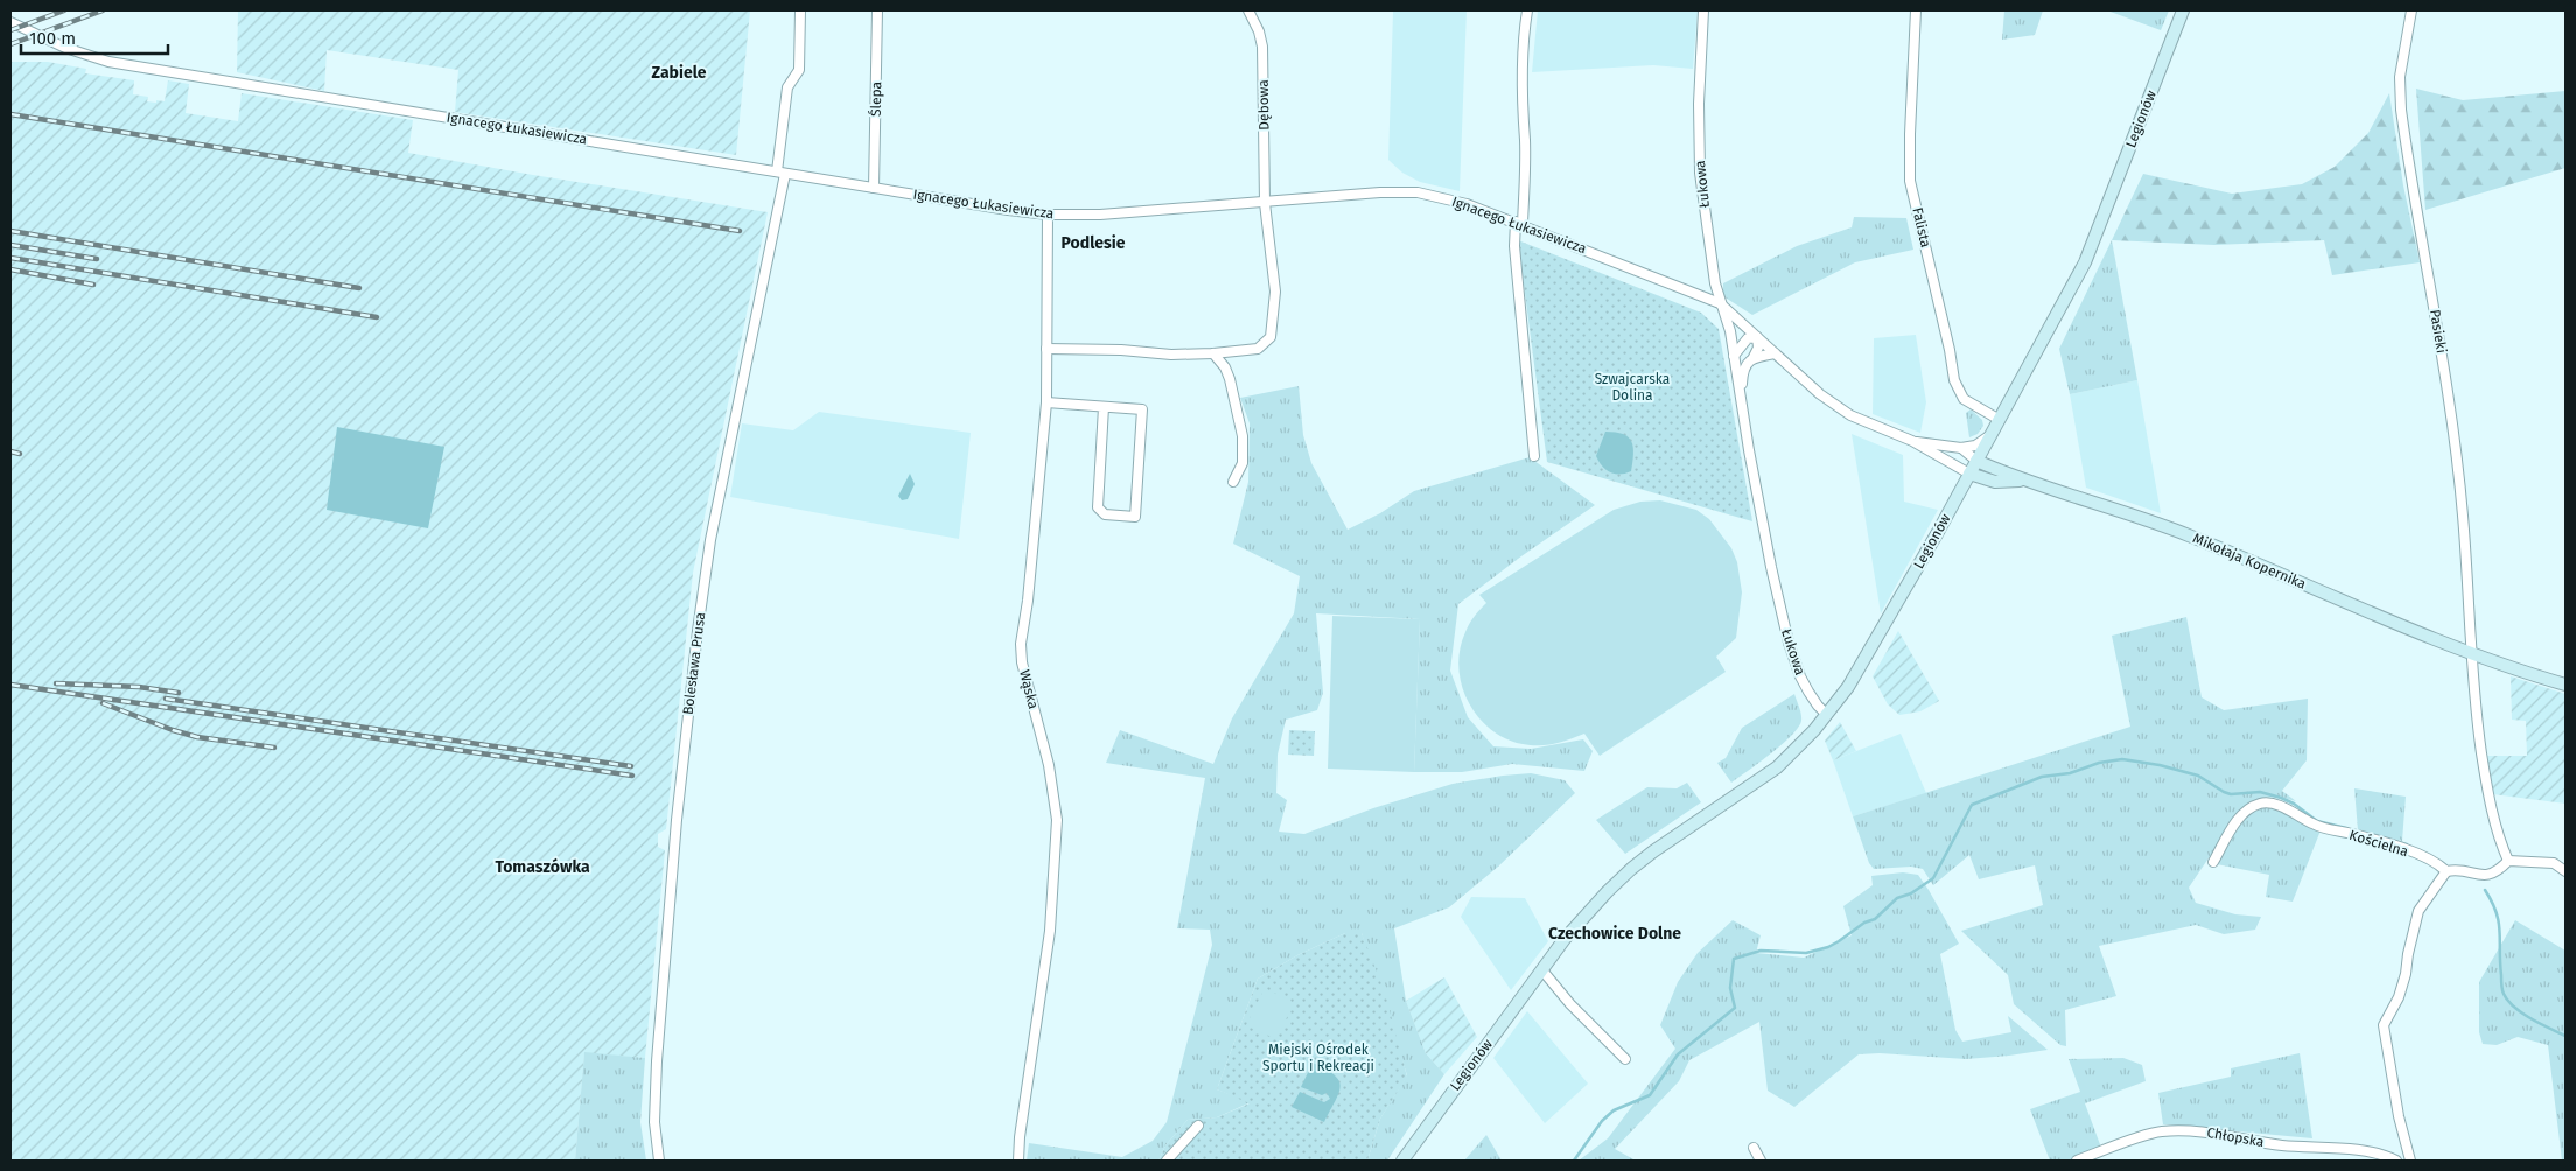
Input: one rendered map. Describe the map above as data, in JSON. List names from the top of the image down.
{
  "streets": {
    "street": [
      "Ślepa",
      "Dębowa",
      "Legionów",
      "Ignacego Łukasiewicza",
      "Łukowa",
      "Falista",
      "Pasieki",
      "Mikołaja Kopernika",
      "Bolesława Prusa",
      "Wąska",
      "Kościelna",
      "Chłopska"
    ]
  },
  "crossings": [
    ["Ślepa", "Ignacego Łukasiewicza"],
    ["Dębowa", "Ignacego Łukasiewicza"],
    ["Dębowa", "Wąska"],
    ["Legionów", "Ignacego Łukasiewicza"],
    ["Legionów", "Łukowa"],
    ["Legionów", "Falista"],
    ["Legionów", "Mikołaja Kopernika"],
    ["Ignacego Łukasiewicza", "Łukowa"],
    ["Ignacego Łukasiewicza", "Mikołaja Kopernika"],
    ["Ignacego Łukasiewicza", "Bolesława Prusa"],
    ["Ignacego Łukasiewicza", "Wąska"],
    ["Pasieki", "Mikołaja Kopernika"]
  ],
  "districts": [
    "Zabiele",
    "Podlesie",
    "Tomaszówka",
    "Czechowice Dolne"
  ],
  "parks": ["Szwajcarska Dolina", "Miejski Ośrodek Sportu i Rekreacji"],
  "scale_bar": "100 m"
}
